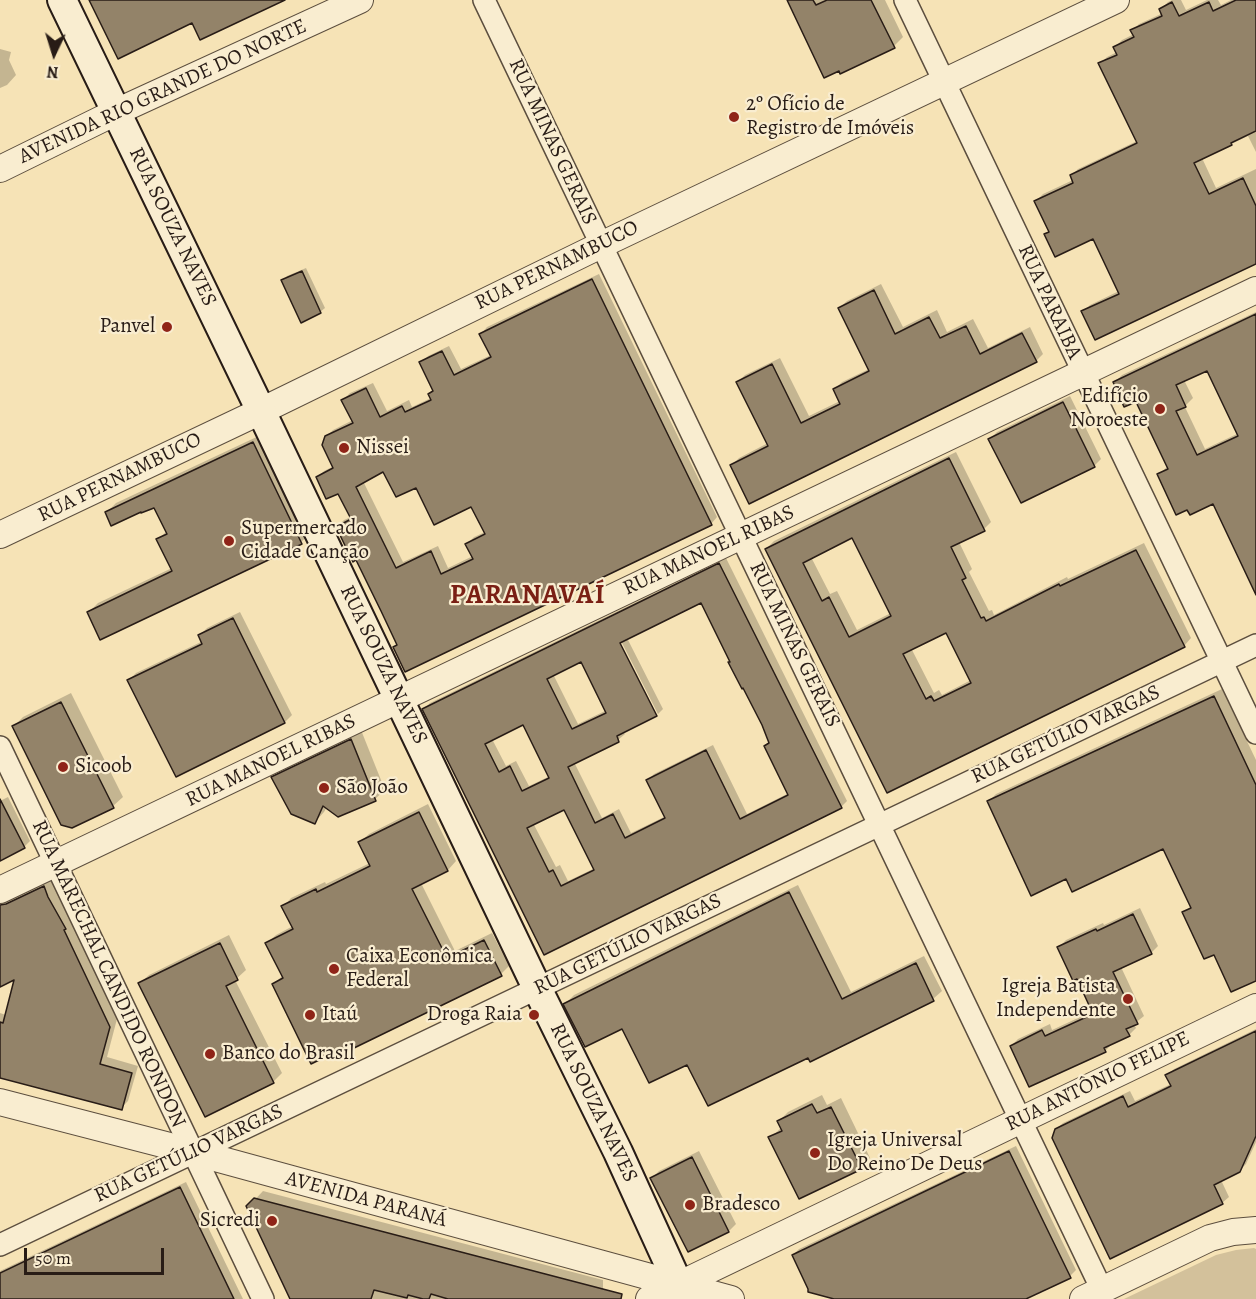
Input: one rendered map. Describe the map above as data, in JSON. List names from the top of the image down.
{
  "streets": {
    "main road": ["RUA SOUZA NAVES"],
    "street": [
      "AVENIDA RIO GRANDE DO NORTE",
      "RUA MINAS GERAIS",
      "RUA PERNAMBUCO",
      "RUA PARAIBA",
      "RUA MANOEL RIBAS",
      "RUA GETÚLIO VARGAS",
      "RUA MARECHAL CANDIDO RONDON",
      "RUA ANTÔNIO FELIPE",
      "AVENIDA PARANÁ"
    ]
  },
  "crossings": [
    ["AVENIDA RIO GRANDE DO NORTE", "RUA SOUZA NAVES"],
    ["RUA MINAS GERAIS", "RUA PERNAMBUCO"],
    ["RUA MINAS GERAIS", "RUA MANOEL RIBAS"],
    ["RUA MINAS GERAIS", "RUA GETÚLIO VARGAS"],
    ["RUA MINAS GERAIS", "RUA ANTÔNIO FELIPE"],
    ["RUA SOUZA NAVES", "RUA PERNAMBUCO"],
    ["RUA SOUZA NAVES", "RUA MANOEL RIBAS"],
    ["RUA SOUZA NAVES", "RUA GETÚLIO VARGAS"],
    ["RUA SOUZA NAVES", "RUA ANTÔNIO FELIPE"],
    ["RUA SOUZA NAVES", "AVENIDA PARANÁ"],
    ["RUA PERNAMBUCO", "RUA PARAIBA"],
    ["RUA PARAIBA", "RUA MANOEL RIBAS"],
    ["RUA PARAIBA", "RUA GETÚLIO VARGAS"],
    ["RUA MANOEL RIBAS", "RUA MARECHAL CANDIDO RONDON"],
    ["RUA GETÚLIO VARGAS", "RUA MARECHAL CANDIDO RONDON"],
    ["RUA GETÚLIO VARGAS", "AVENIDA PARANÁ"],
    ["RUA MARECHAL CANDIDO RONDON", "AVENIDA PARANÁ"],
    ["RUA ANTÔNIO FELIPE", "AVENIDA PARANÁ"]
  ],
  "districts": ["PARANAVAÍ"],
  "places": [
    "2º Ofício de Registro de Imóveis",
    "Panvel",
    "Edifício Noroeste",
    "Nissei",
    "Supermercado Cidade Canção",
    "Sicoob",
    "São João",
    "Caixa Econômica Federal",
    "Igreja Batista Independente",
    "Itaú",
    "Droga Raia",
    "Banco do Brasil",
    "Igreja Universal Do Reino De Deus",
    "Bradesco",
    "Sicredi"
  ],
  "scale_bar": "50 m",
  "north": "bottom"
}
